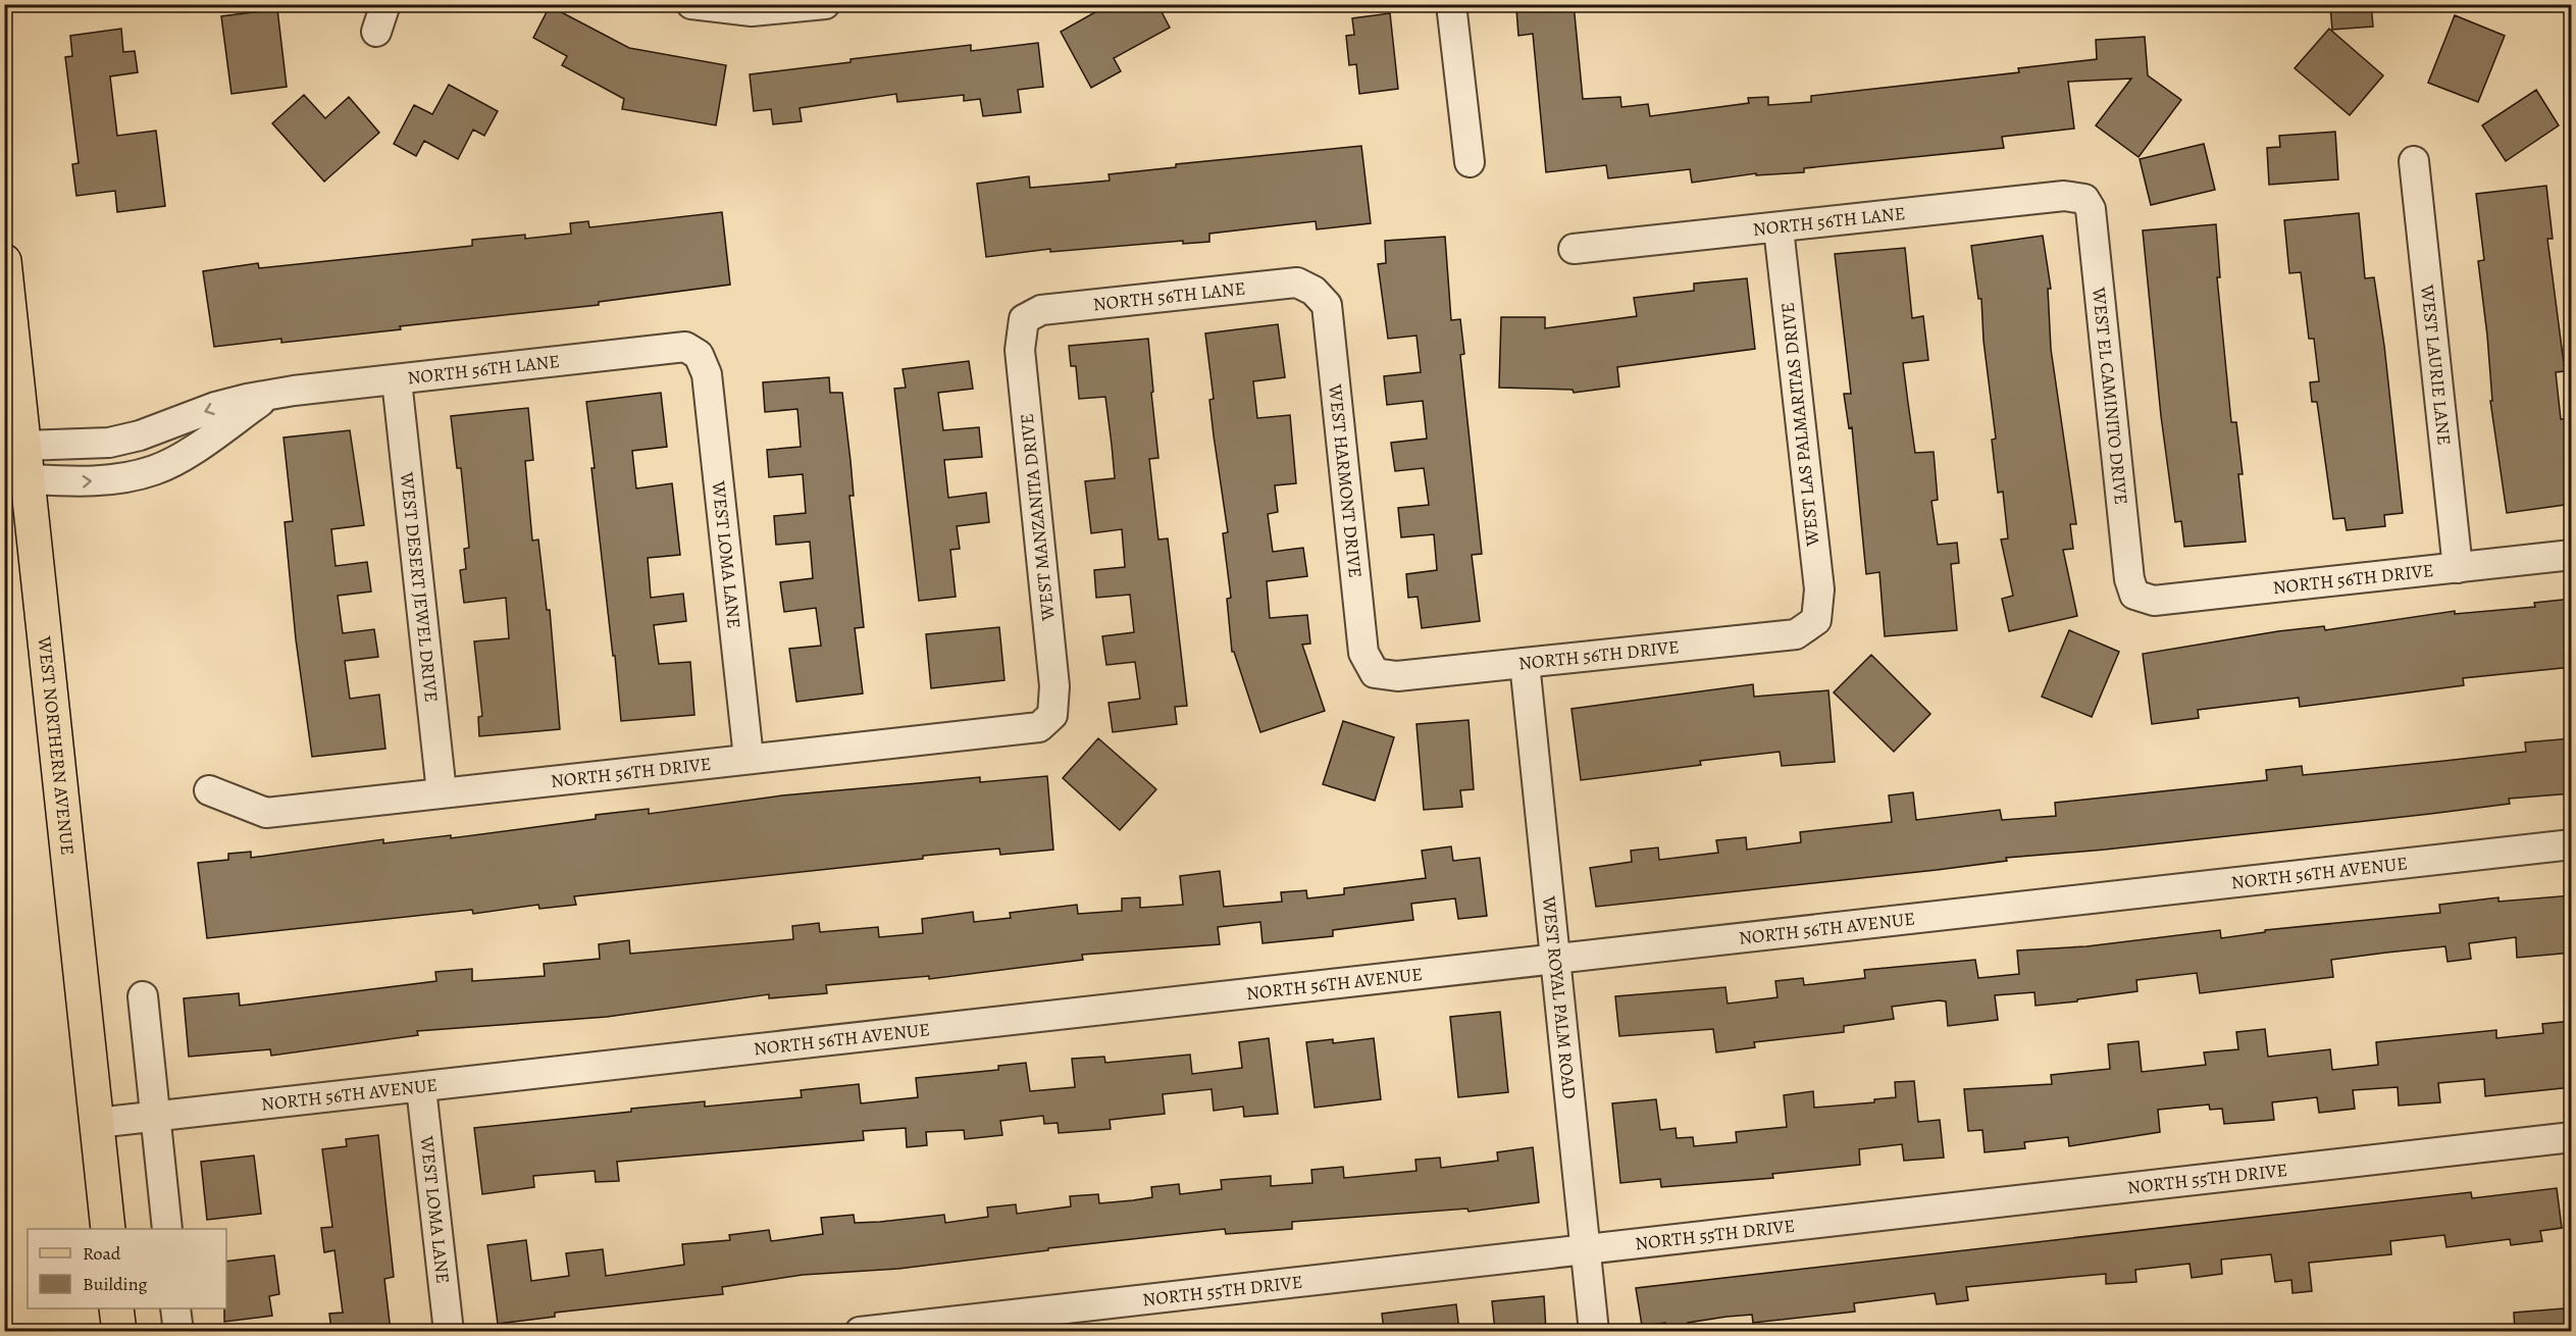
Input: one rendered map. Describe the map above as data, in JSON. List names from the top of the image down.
{
  "streets": {
    "main road": ["WEST NORTHERN AVENUE"],
    "street": [
      "NORTH 56TH LANE",
      "WEST LAURIE LANE",
      "WEST EL CAMINITO DRIVE",
      "WEST LAS PALMARITAS DRIVE",
      "WEST HARMONT DRIVE",
      "WEST MANZANITA DRIVE",
      "WEST LOMA LANE",
      "NORTH 56TH DRIVE",
      "WEST DESERT JEWEL DRIVE",
      "NORTH 56TH AVENUE",
      "WEST ROYAL PALM ROAD",
      "NORTH 55TH DRIVE"
    ]
  },
  "crossings": [
    ["NORTH 56TH LANE", "WEST EL CAMINITO DRIVE"],
    ["NORTH 56TH LANE", "WEST LAS PALMARITAS DRIVE"],
    ["NORTH 56TH LANE", "WEST HARMONT DRIVE"],
    ["NORTH 56TH LANE", "WEST MANZANITA DRIVE"],
    ["NORTH 56TH LANE", "WEST LOMA LANE"],
    ["NORTH 56TH LANE", "WEST DESERT JEWEL DRIVE"],
    ["NORTH 56TH LANE", "WEST NORTHERN AVENUE"],
    ["WEST LAURIE LANE", "NORTH 56TH DRIVE"],
    ["WEST EL CAMINITO DRIVE", "NORTH 56TH DRIVE"],
    ["WEST LAS PALMARITAS DRIVE", "NORTH 56TH DRIVE"],
    ["WEST HARMONT DRIVE", "NORTH 56TH DRIVE"],
    ["WEST MANZANITA DRIVE", "NORTH 56TH DRIVE"],
    ["WEST LOMA LANE", "NORTH 56TH DRIVE"],
    ["WEST LOMA LANE", "NORTH 56TH AVENUE"],
    ["NORTH 56TH DRIVE", "WEST DESERT JEWEL DRIVE"],
    ["NORTH 56TH DRIVE", "WEST ROYAL PALM ROAD"],
    ["WEST NORTHERN AVENUE", "NORTH 56TH AVENUE"],
    ["NORTH 56TH AVENUE", "WEST ROYAL PALM ROAD"],
    ["WEST ROYAL PALM ROAD", "NORTH 55TH DRIVE"]
  ],
  "legend": ["Road", "Building"]
}
